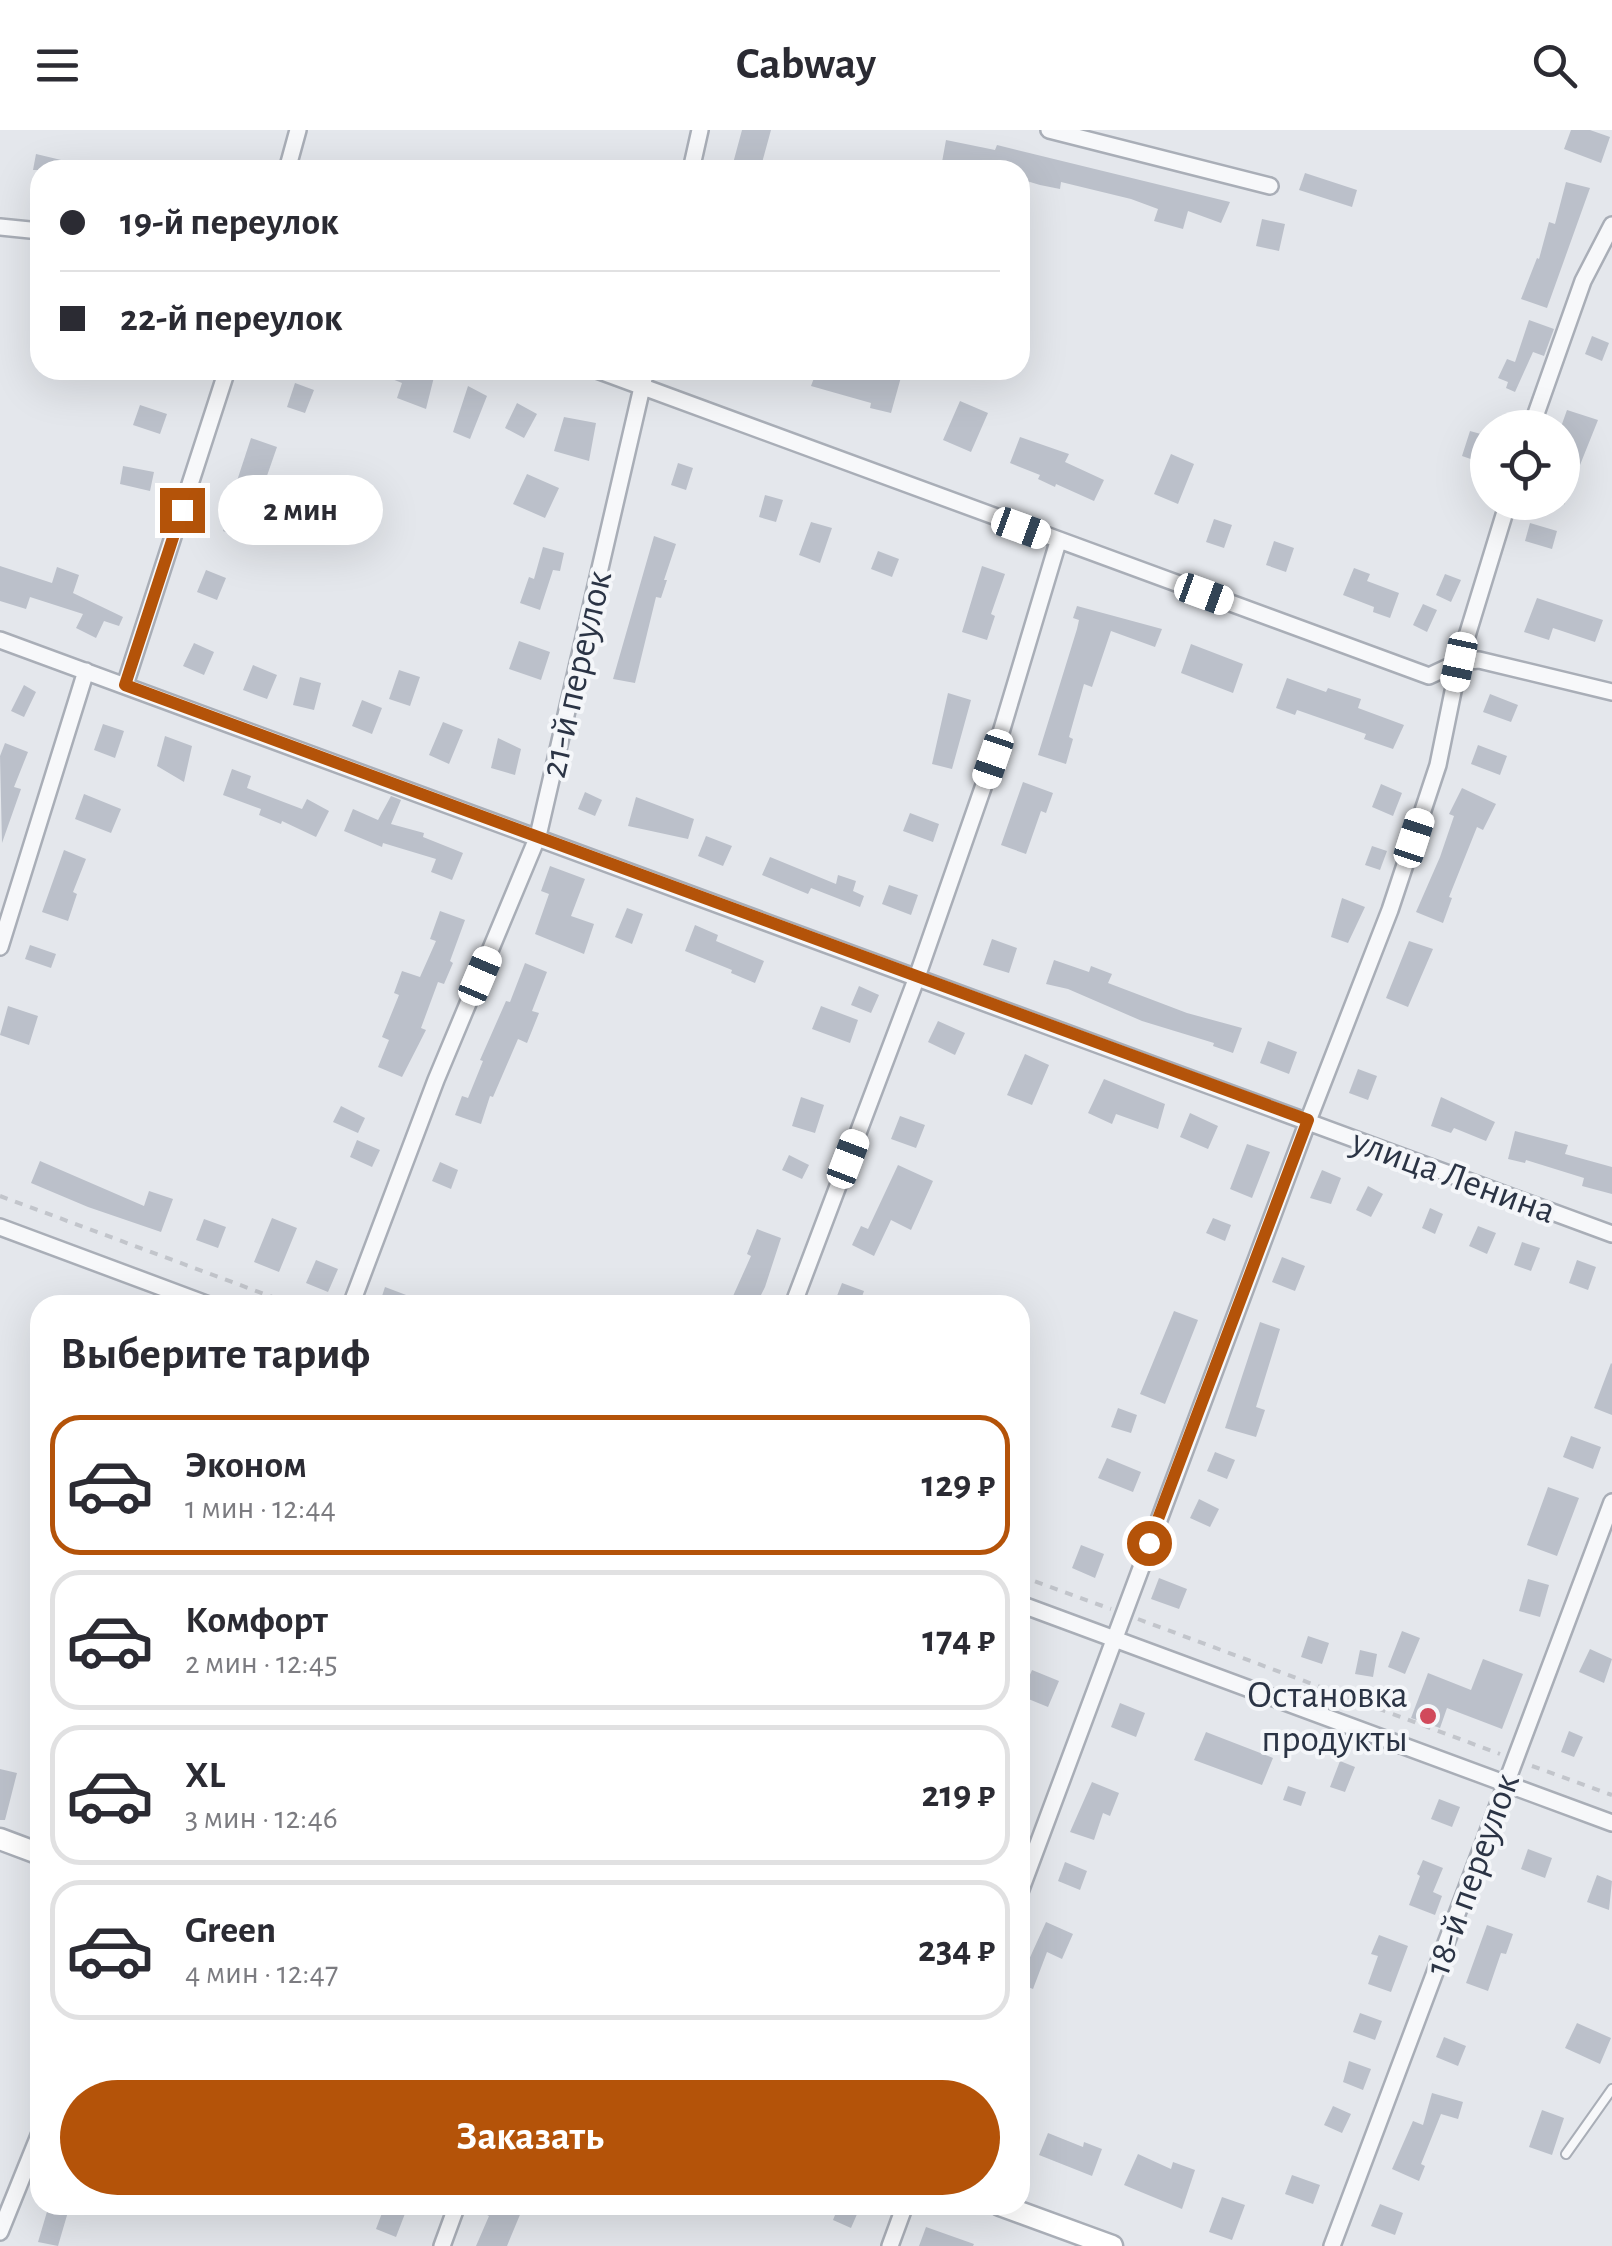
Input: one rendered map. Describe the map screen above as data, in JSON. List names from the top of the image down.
{
  "streets": {
    "street": ["21-й переулок", "улица Ленина", "18-й переулок"]
  },
  "crossings": [
    ["21-й переулок", "улица Ленина"]
  ],
  "places": ["Остановка продукты"],
  "page": {
    "header": "Cabway",
    "banner": ["19-й переулок", "22-й переулок"],
    "bubble": "2 мин",
    "heading": "Выберите тариф",
    "list": [
      {
        "name": "Эконом",
        "note": "1 мин · 12:44",
        "value": "129 ₽"
      },
      {
        "name": "Комфорт",
        "note": "2 мин · 12:45",
        "value": "174 ₽"
      },
      {
        "name": "XL",
        "note": "3 мин · 12:46",
        "value": "219 ₽"
      },
      {
        "name": "Green",
        "note": "4 мин · 12:47",
        "value": "234 ₽"
      }
    ],
    "buttons": "Заказать"
  }
}
